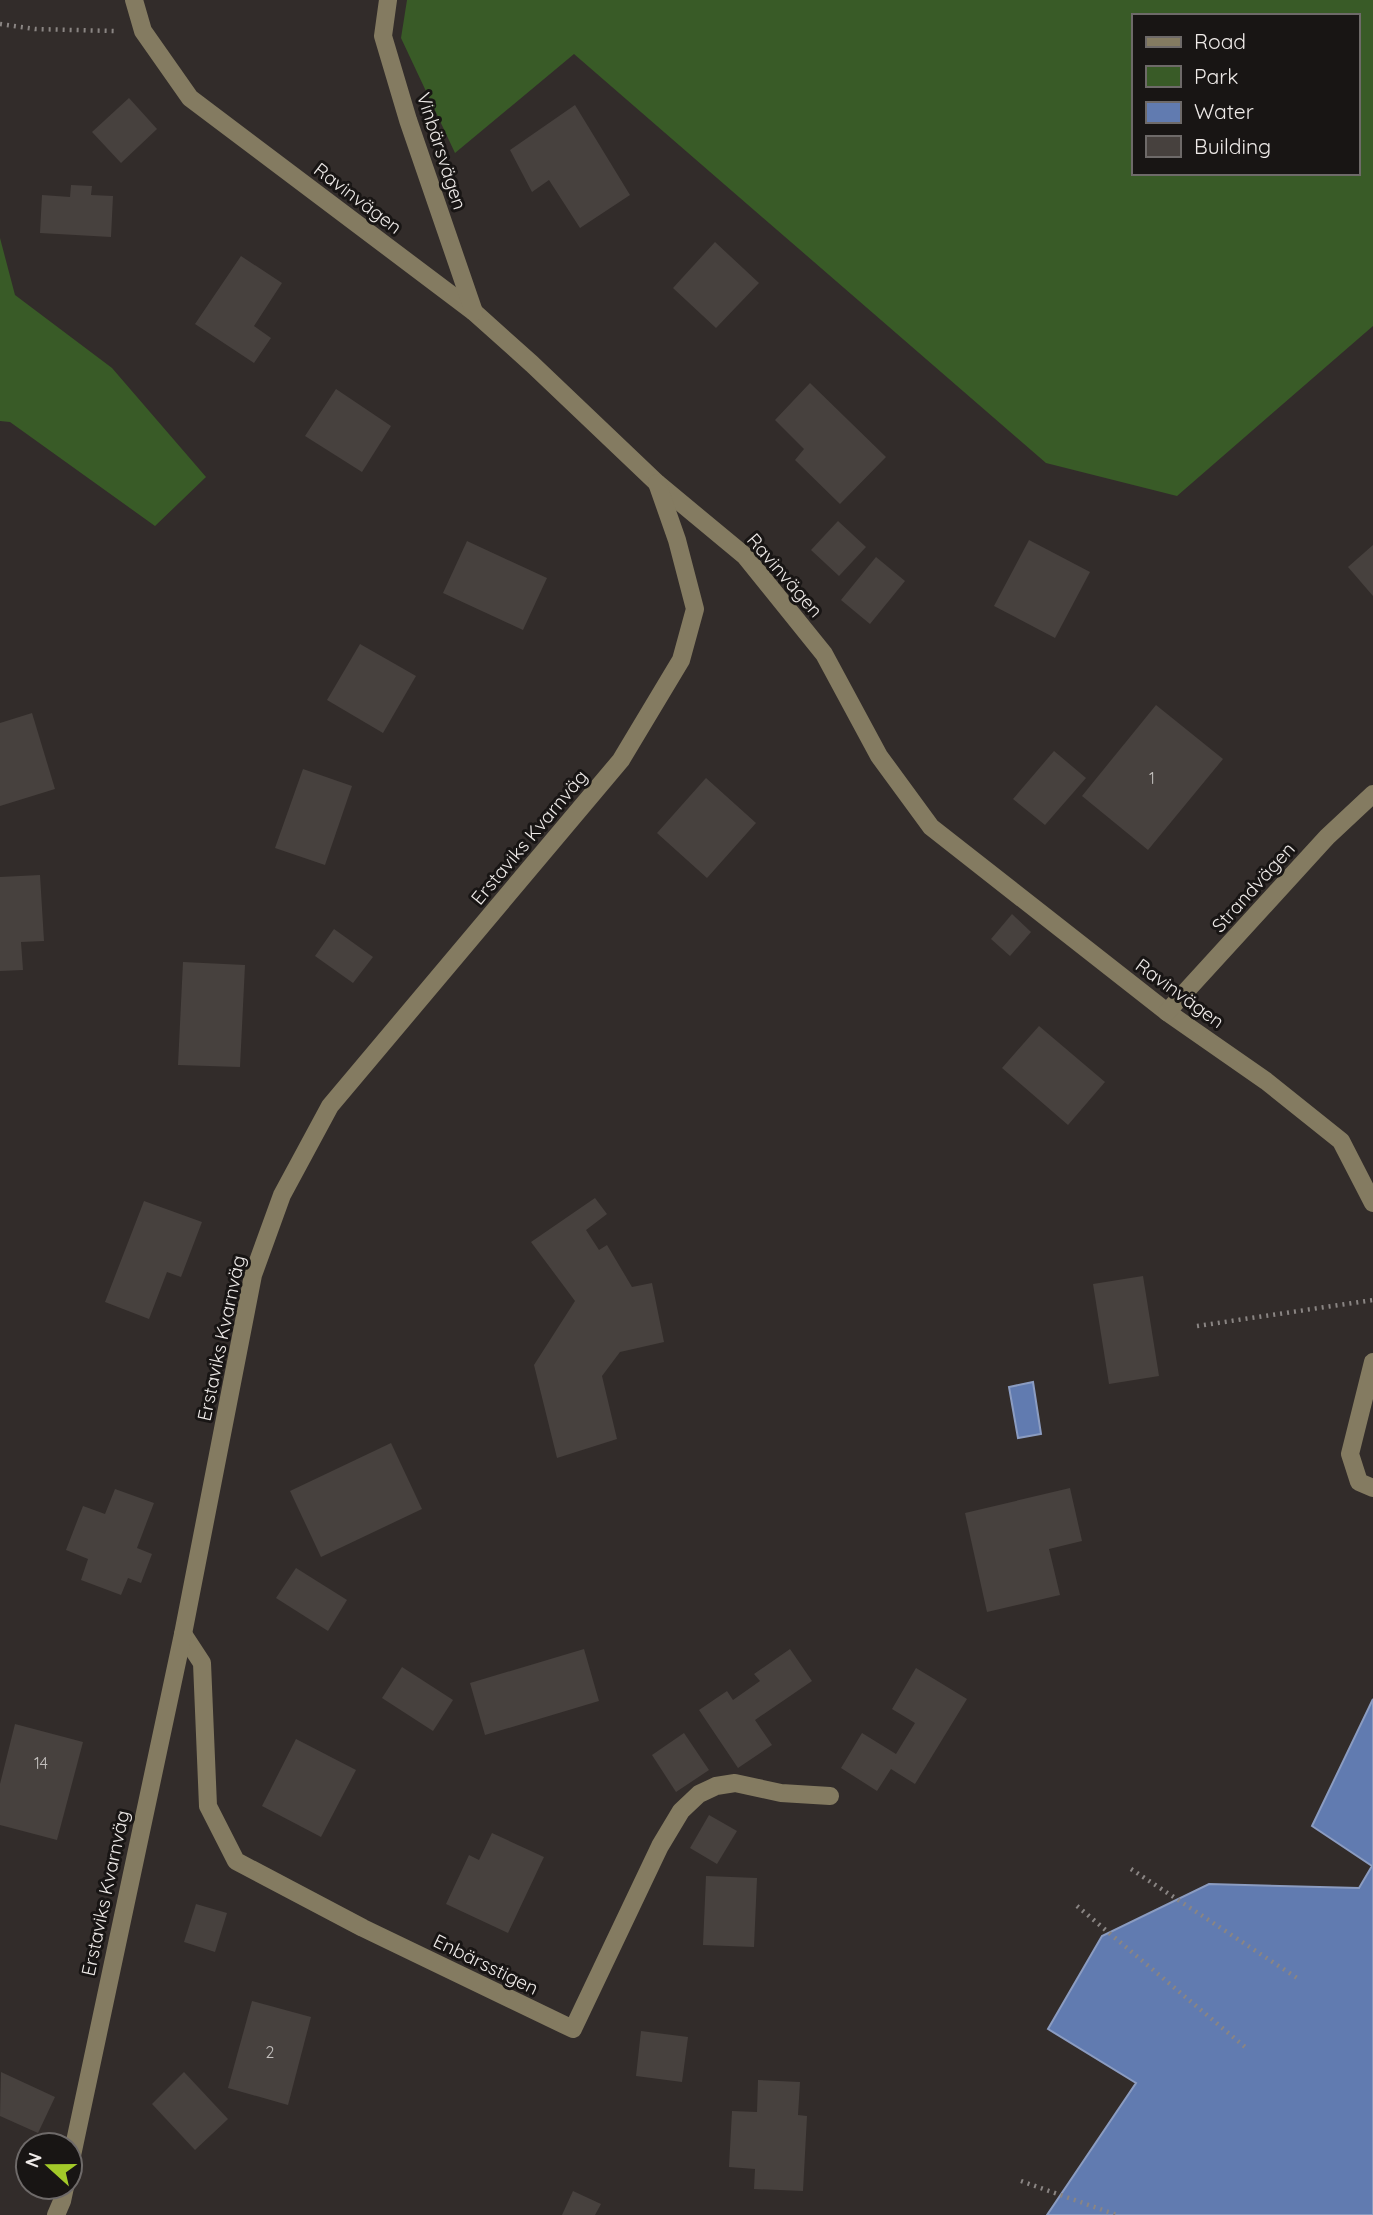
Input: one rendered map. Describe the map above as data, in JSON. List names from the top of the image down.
{
  "streets": {
    "street": [
      "Vinbärsvägen",
      "Ravinvägen",
      "Erstaviks Kvarnväg",
      "Strandvägen",
      "Enbärsstigen"
    ]
  },
  "crossings": [
    ["Vinbärsvägen", "Ravinvägen"],
    ["Ravinvägen", "Erstaviks Kvarnväg"],
    ["Ravinvägen", "Strandvägen"],
    ["Erstaviks Kvarnväg", "Enbärsstigen"]
  ],
  "house_numbers": ["1", "14", "2"],
  "legend": [
    "Road",
    "Park",
    "Water",
    "Building"
  ],
  "north": "left"
}
